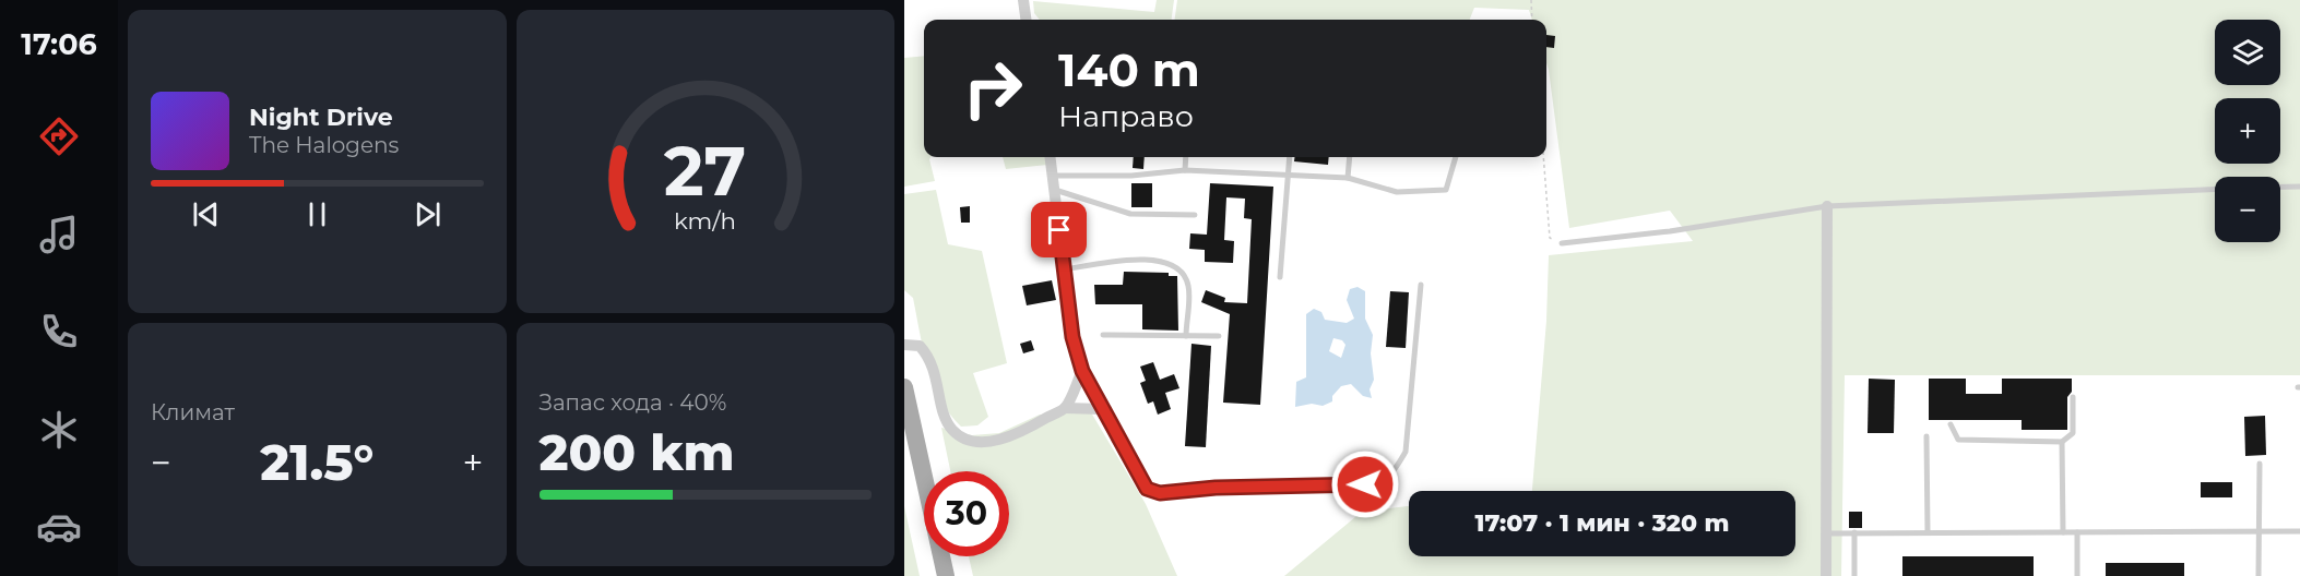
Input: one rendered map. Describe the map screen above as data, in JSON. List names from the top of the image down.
{
  "page": {
    "tabs": "17:06",
    "map_buttons": ["+", "−"],
    "turn": ["140 m", "Направо"],
    "song": ["Night Drive", "The Halogens"],
    "tile": [
      "Климат",
      ["Запас хода · 40%", "200 km"]
    ],
    "heat": ["−", "21.5°", "+"],
    "limit": "30",
    "trip": "17:07 · 1 мин · 320 m",
    "gauge": ["27", "km/h"]
  }
}
